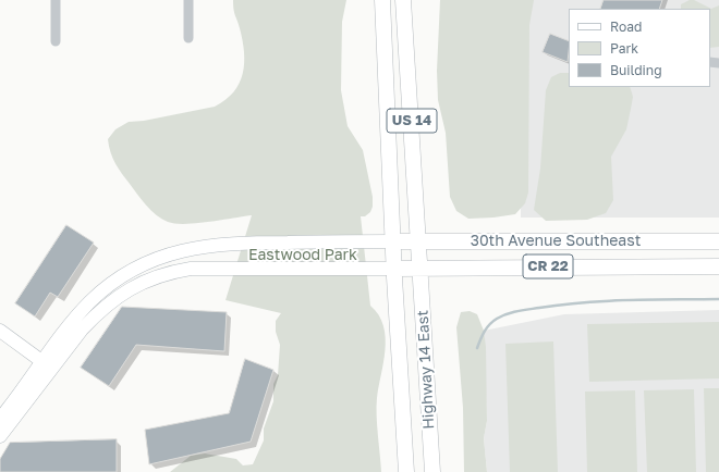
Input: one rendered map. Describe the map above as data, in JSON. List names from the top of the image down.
{
  "streets": {
    "main road": [
      "US 14",
      "30th Avenue Southeast",
      "CR 22",
      "Highway 14 East"
    ]
  },
  "crossings": [
    ["US 14", "30th Avenue Southeast"],
    ["US 14", "Highway 14 East"],
    ["30th Avenue Southeast", "Highway 14 East"]
  ],
  "parks": ["Eastwood Park"],
  "legend": ["Road", "Park", "Building"]
}
